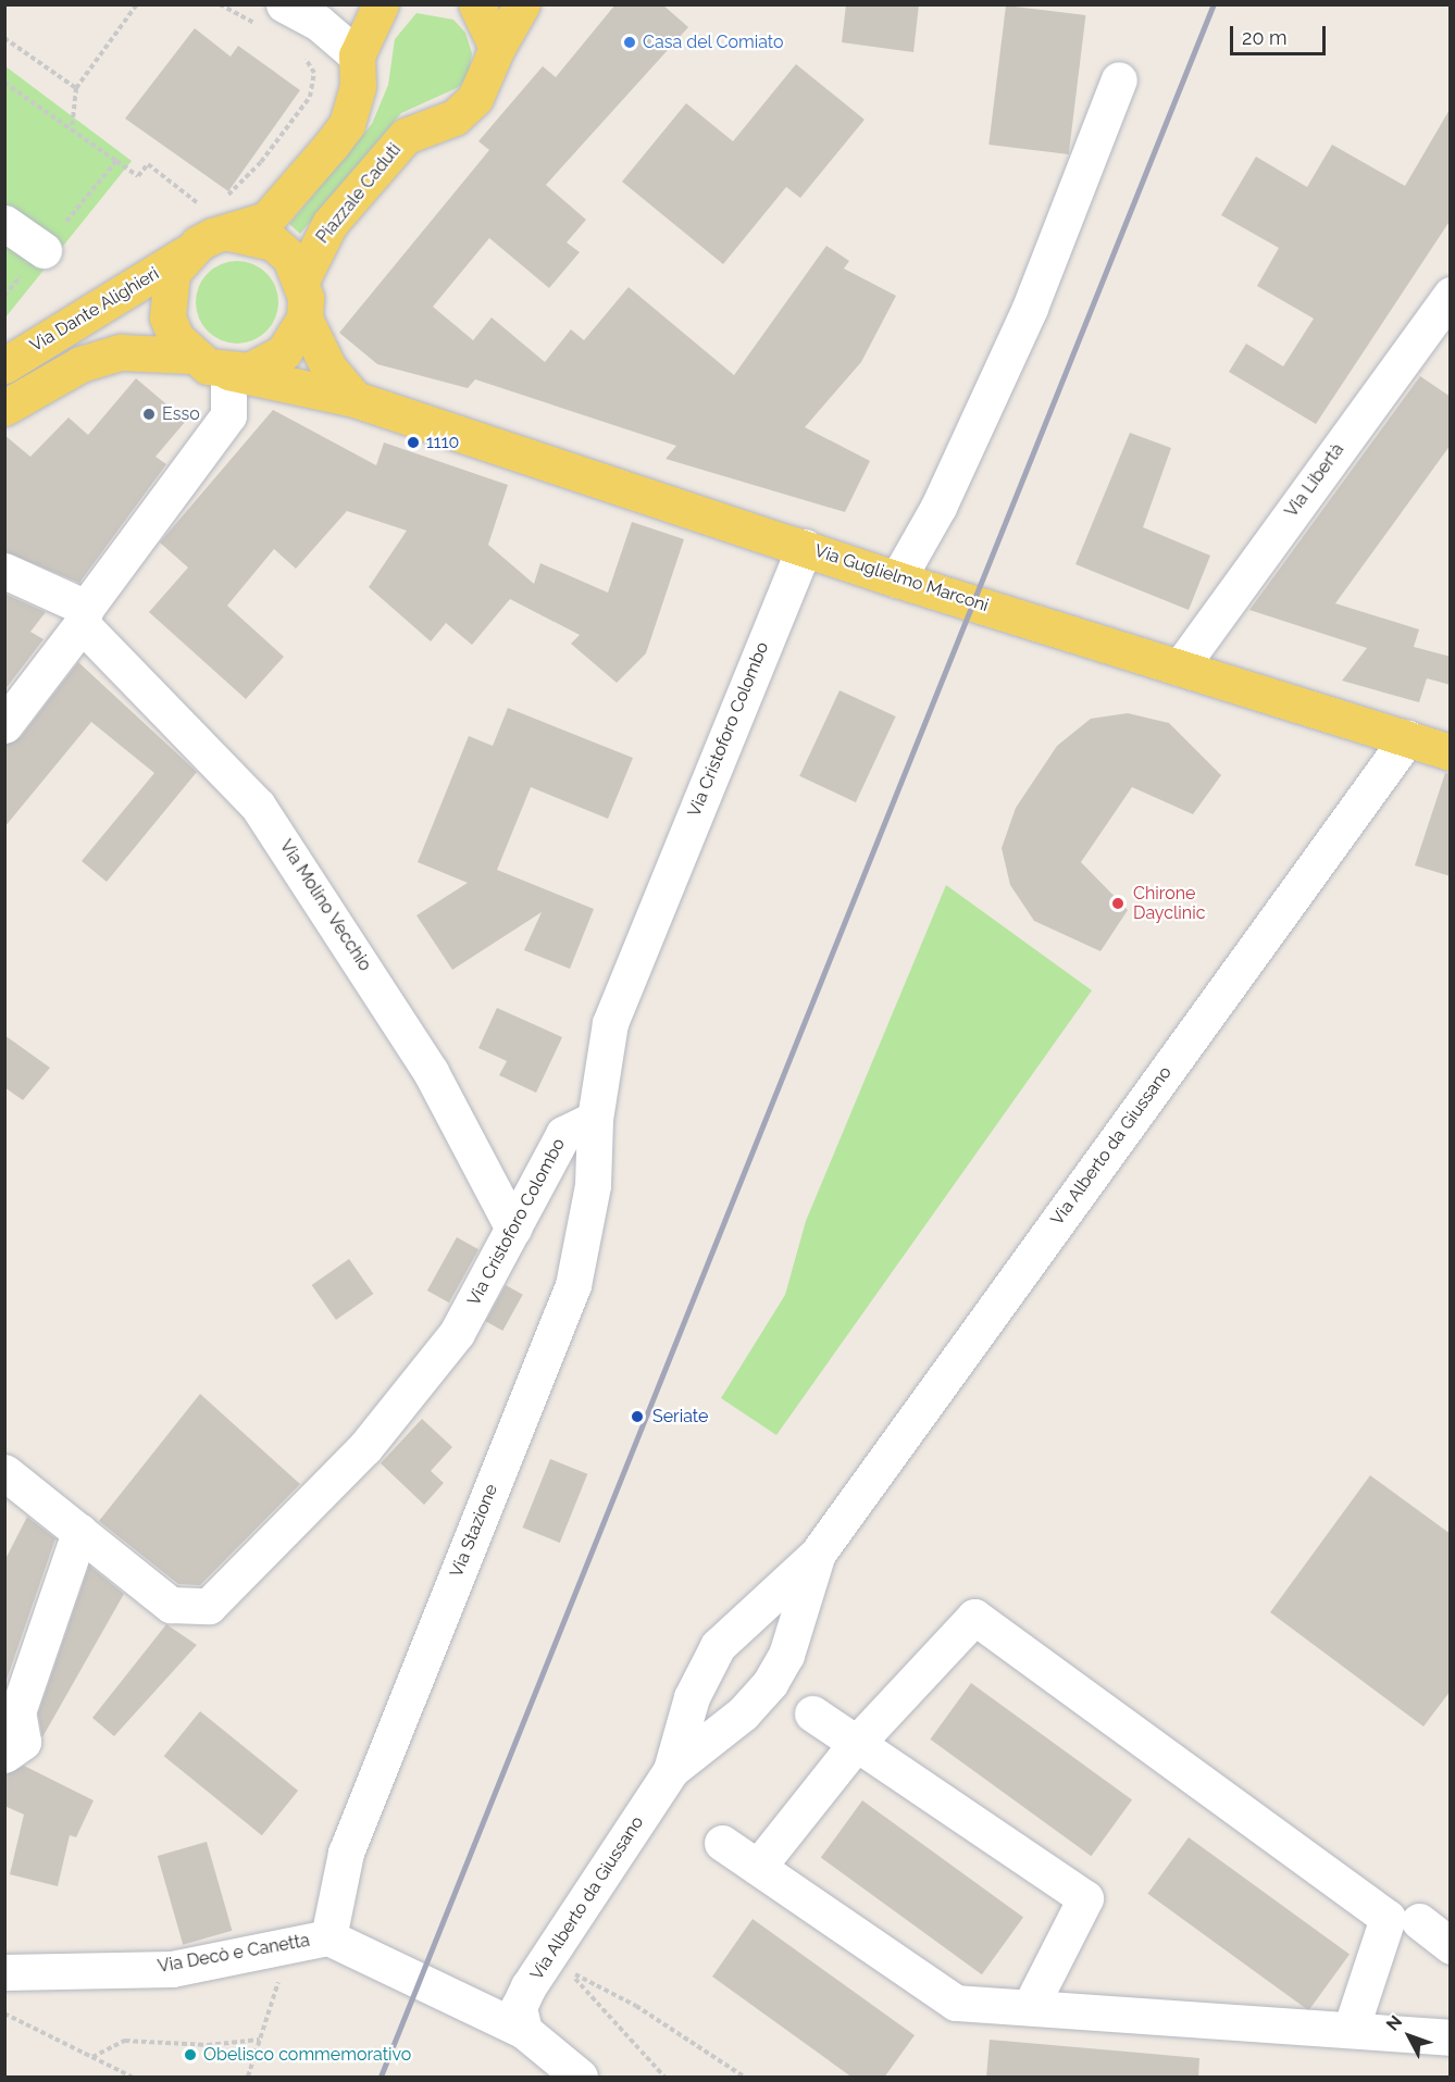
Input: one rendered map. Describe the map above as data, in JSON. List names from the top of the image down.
{
  "streets": {
    "main road": ["Piazzale Caduti", "Via Dante Alighieri", "Via Guglielmo Marconi"],
    "street": [
      "Via Libertà",
      "Via Cristoforo Colombo",
      "Via Molino Vecchio",
      "Via Alberto da Giussano",
      "Via Stazione",
      "Via Decò e Canetta"
    ]
  },
  "crossings": [
    ["Piazzale Caduti", "Via Dante Alighieri"],
    ["Piazzale Caduti", "Via Guglielmo Marconi"],
    ["Via Dante Alighieri", "Via Guglielmo Marconi"],
    ["Via Libertà", "Via Guglielmo Marconi"],
    ["Via Guglielmo Marconi", "Via Cristoforo Colombo"],
    ["Via Guglielmo Marconi", "Via Alberto da Giussano"],
    ["Via Cristoforo Colombo", "Via Molino Vecchio"],
    ["Via Cristoforo Colombo", "Via Stazione"],
    ["Via Alberto da Giussano", "Via Decò e Canetta"],
    ["Via Stazione", "Via Decò e Canetta"]
  ],
  "places": [
    "Casa del Comiato",
    "Esso",
    "1110",
    "Chirone Dayclinic",
    "Seriate",
    "Obelisco commemorativo"
  ],
  "scale_bar": "20 m",
  "north": "top left"
}
